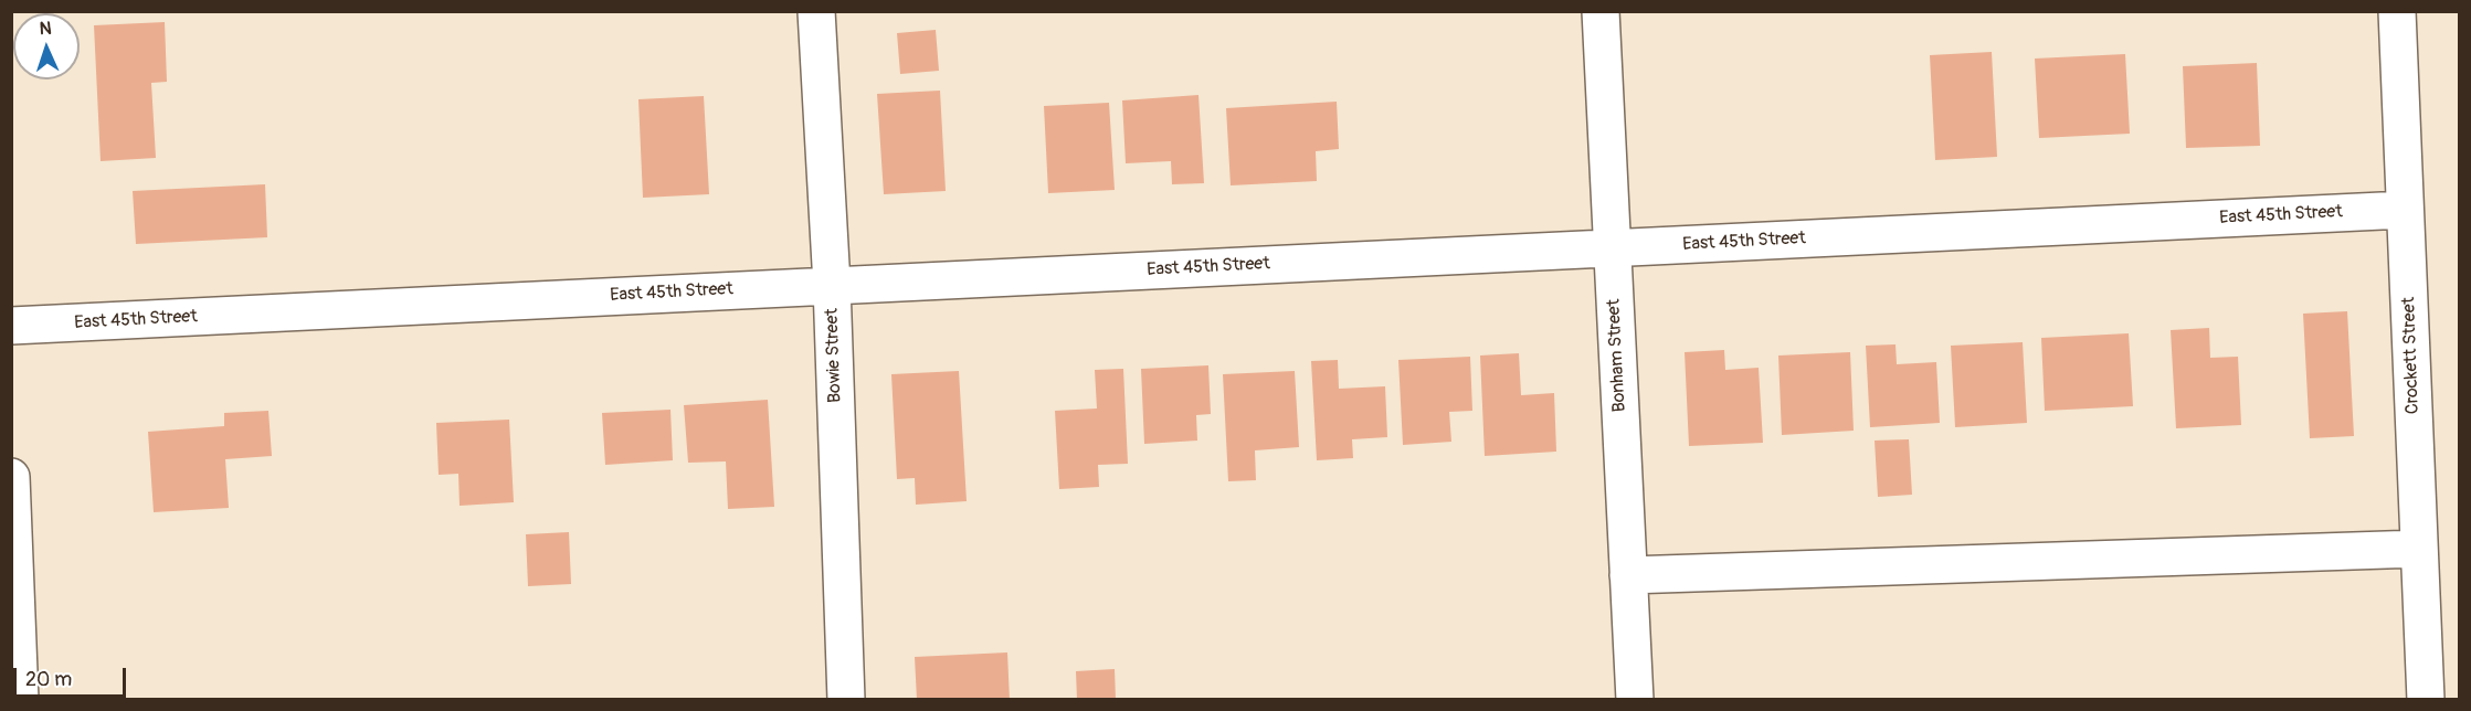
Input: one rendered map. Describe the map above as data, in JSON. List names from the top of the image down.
{
  "streets": {
    "street": [
      "East 45th Street",
      "Bowie Street",
      "Bonham Street",
      "Crockett Street"
    ]
  },
  "crossings": [
    ["East 45th Street", "Bowie Street"],
    ["East 45th Street", "Bonham Street"],
    ["East 45th Street", "Crockett Street"]
  ],
  "scale_bar": "20 m",
  "north": "top"
}
